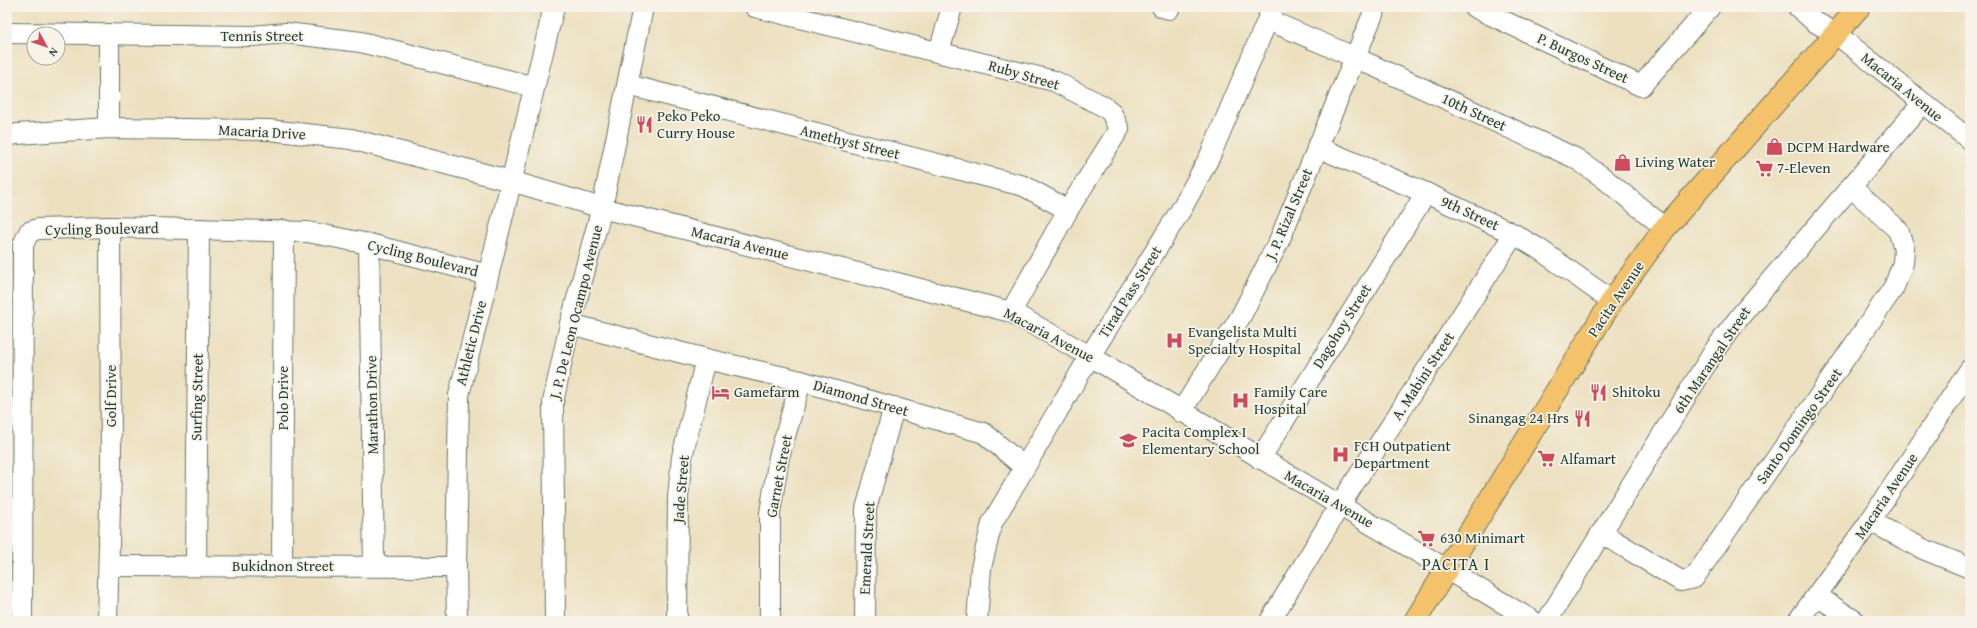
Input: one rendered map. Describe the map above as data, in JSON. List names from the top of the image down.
{
  "streets": {
    "main road": ["Pacita Avenue"],
    "street": [
      "Tennis Street",
      "P. Burgos Street",
      "Ruby Street",
      "Macaria Avenue",
      "10th Street",
      "Macaria Drive",
      "Amethyst Street",
      "9th Street",
      "J. P. Rizal Street",
      "Cycling Boulevard",
      "Tirad Pass Street",
      "J. P. De Leon Ocampo Avenue",
      "Dagohoy Street",
      "Athletic Drive",
      "6th Marangal Street",
      "A. Mabini Street",
      "Golf Drive",
      "Surfing Street",
      "Polo Drive",
      "Diamond Street",
      "Marathon Drive",
      "Santo Domingo Street",
      "Garnet Street",
      "Jade Street",
      "Emerald Street",
      "Bukidnon Street"
    ]
  },
  "crossings": [
    ["Tennis Street", "Athletic Drive"],
    ["Ruby Street", "Macaria Avenue"],
    ["Ruby Street", "Amethyst Street"],
    ["Macaria Avenue", "Macaria Drive"],
    ["Macaria Avenue", "J. P. Rizal Street"],
    ["Macaria Avenue", "Tirad Pass Street"],
    ["Macaria Avenue", "Pacita Avenue"],
    ["Macaria Avenue", "J. P. De Leon Ocampo Avenue"],
    ["Macaria Avenue", "Dagohoy Street"],
    ["Macaria Avenue", "Athletic Drive"],
    ["Macaria Avenue", "6th Marangal Street"],
    ["Macaria Avenue", "A. Mabini Street"],
    ["10th Street", "J. P. Rizal Street"],
    ["10th Street", "Tirad Pass Street"],
    ["10th Street", "Pacita Avenue"],
    ["Macaria Drive", "Athletic Drive"],
    ["Amethyst Street", "J. P. De Leon Ocampo Avenue"],
    ["9th Street", "J. P. Rizal Street"],
    ["9th Street", "Pacita Avenue"],
    ["9th Street", "Dagohoy Street"],
    ["9th Street", "A. Mabini Street"],
    ["Cycling Boulevard", "Athletic Drive"],
    ["Cycling Boulevard", "Golf Drive"],
    ["Cycling Boulevard", "Surfing Street"],
    ["Cycling Boulevard", "Polo Drive"],
    ["Cycling Boulevard", "Marathon Drive"],
    ["Tirad Pass Street", "Diamond Street"],
    ["J. P. De Leon Ocampo Avenue", "Diamond Street"],
    ["Athletic Drive", "Bukidnon Street"],
    ["6th Marangal Street", "Santo Domingo Street"],
    ["Golf Drive", "Bukidnon Street"],
    ["Surfing Street", "Bukidnon Street"],
    ["Polo Drive", "Bukidnon Street"],
    ["Diamond Street", "Garnet Street"],
    ["Diamond Street", "Jade Street"],
    ["Diamond Street", "Emerald Street"],
    ["Marathon Drive", "Bukidnon Street"]
  ],
  "districts": ["PACITA I"],
  "places": {
    "restaurant": ["Peko Peko Curry House", "Shitoku", "Sinangag 24 Hrs"],
    "shop": ["DCPM Hardware", "Living Water"],
    "supermarket": ["7-Eleven", "Alfamart", "630 Minimart"],
    "hospital": ["Evangelista Multi Specialty Hospital", "Family Care Hospital", "FCH Outpatient Department"],
    "hotel": ["Gamefarm"],
    "school or university": ["Pacita Complex Ⅰ Elementary School"]
  },
  "north": "bottom right"
}
